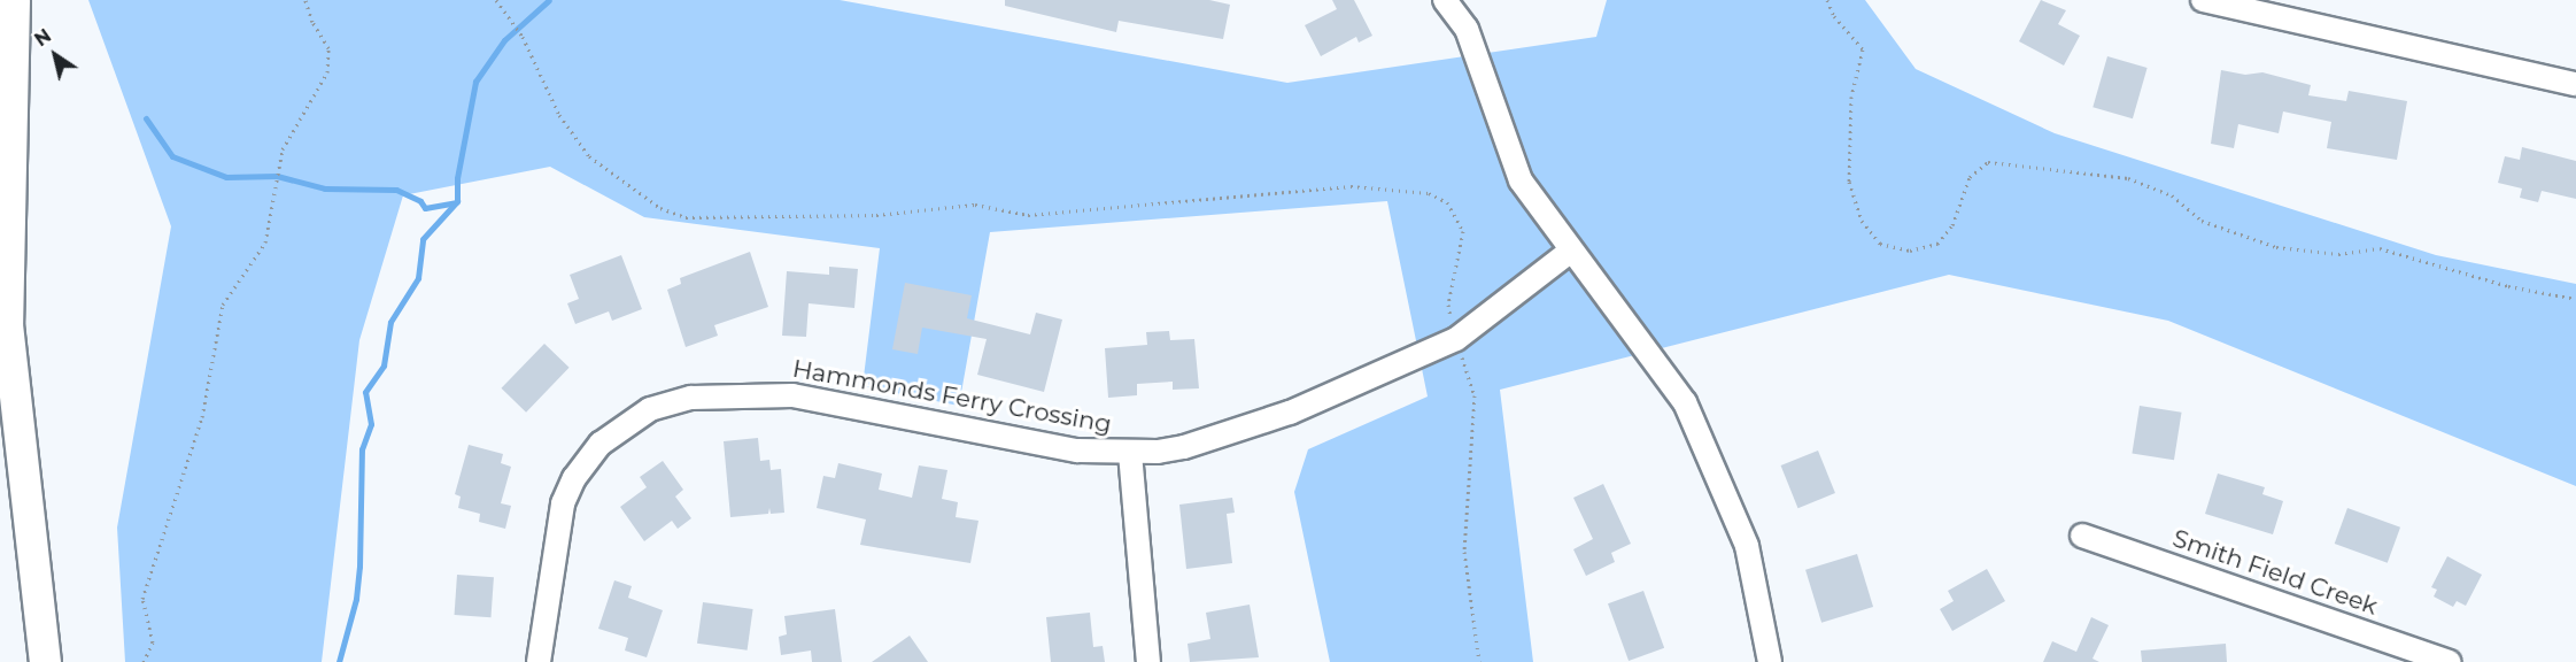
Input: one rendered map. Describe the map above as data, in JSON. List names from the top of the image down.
{
  "streets": {
    "street": ["Hammonds Ferry Crossing", "Smith Field Creek"]
  },
  "north": "top left"
}
